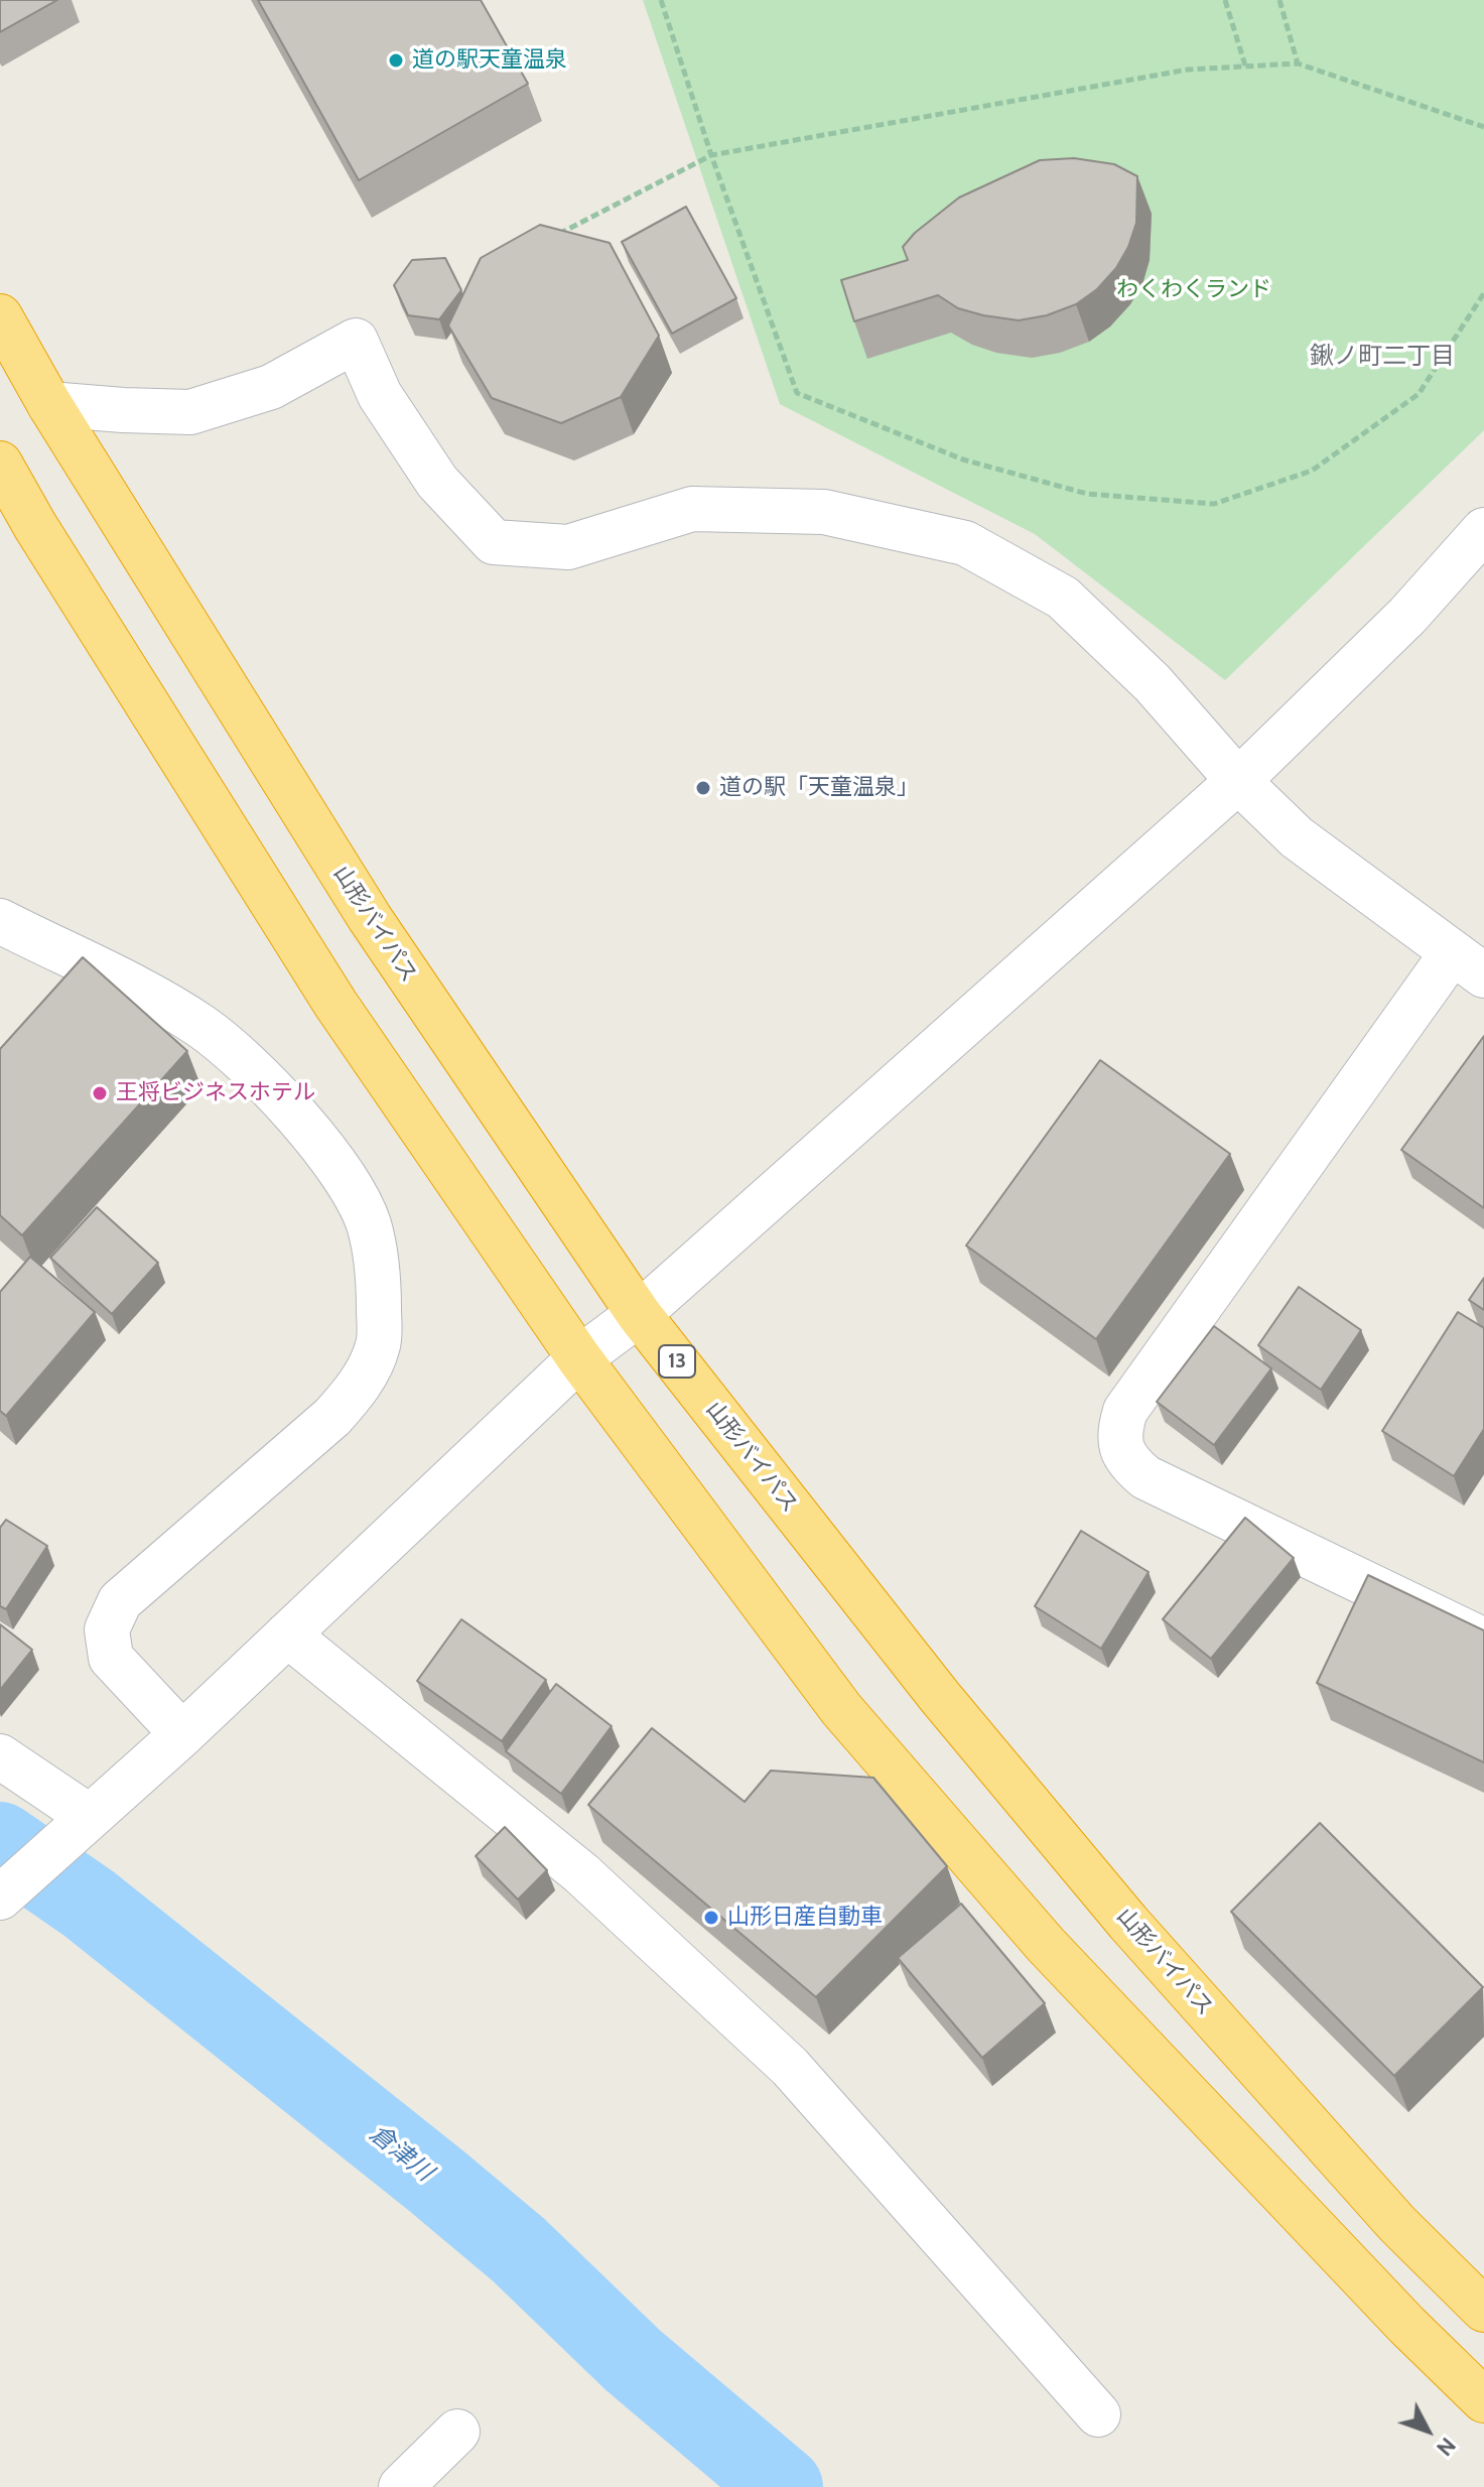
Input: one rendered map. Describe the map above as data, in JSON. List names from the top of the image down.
{
  "streets": {
    "highway": ["山形バイパス", "13"]
  },
  "districts": ["鍬ノ町二丁目"],
  "water": ["倉津川"],
  "parks": ["わくわくランド"],
  "places": [
    "道の駅天童温泉",
    "道の駅「天童温泉」",
    "王将ビジネスホテル",
    "山形日産自動車"
  ],
  "north": "bottom right"
}
